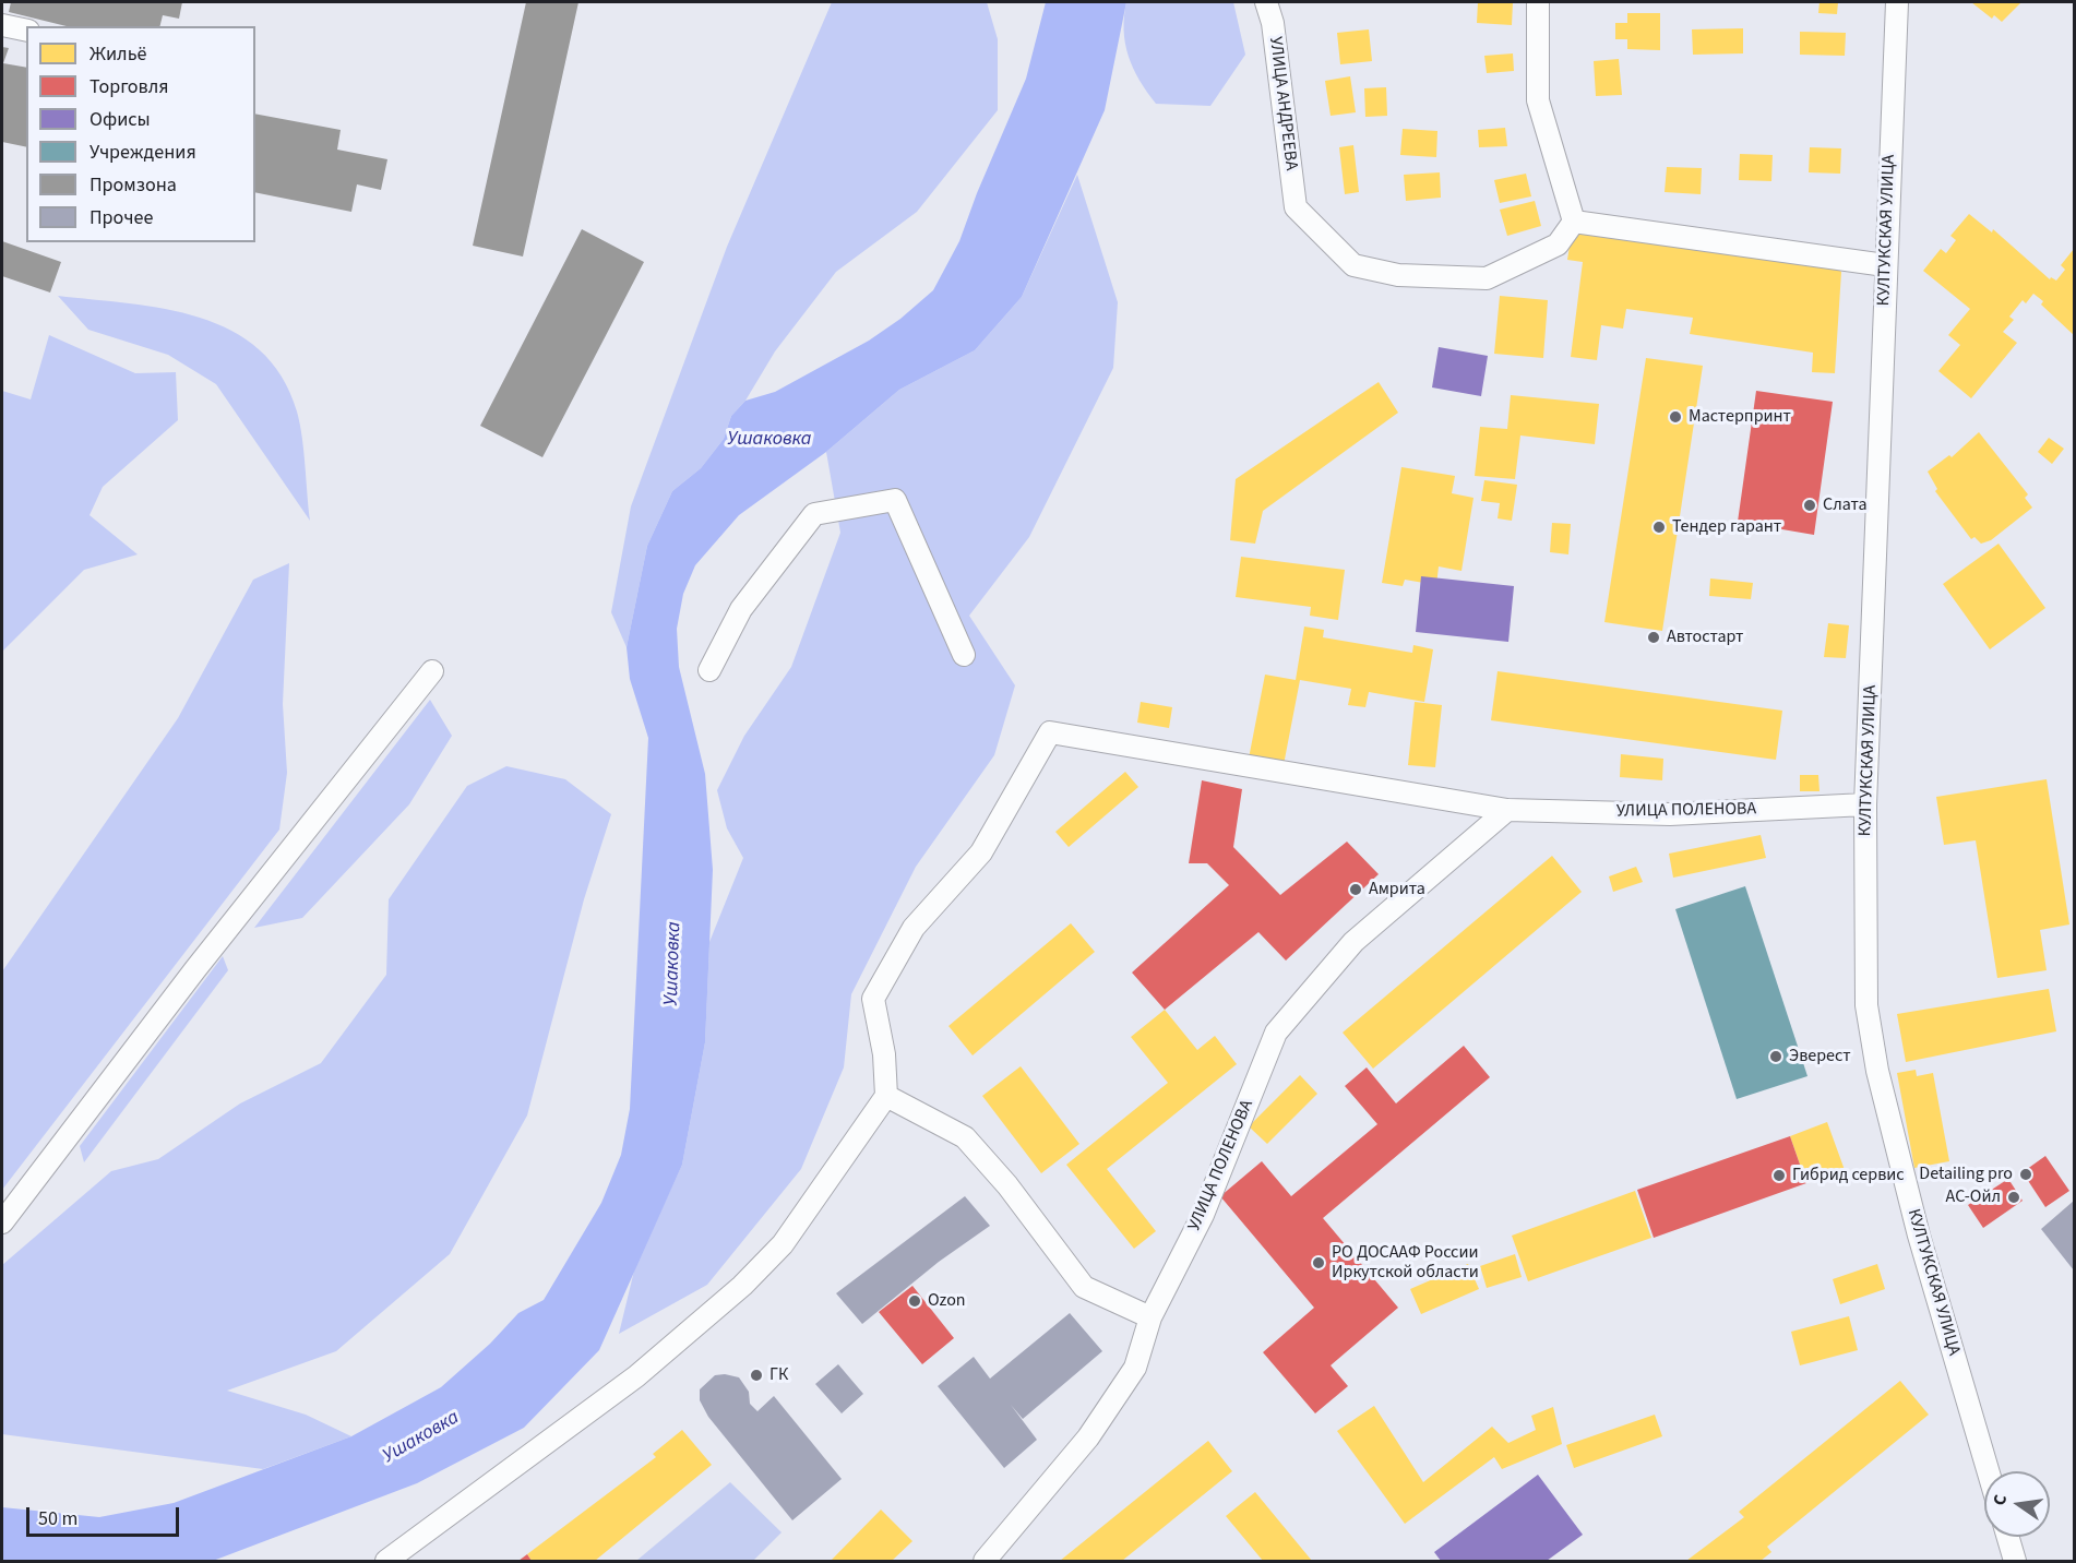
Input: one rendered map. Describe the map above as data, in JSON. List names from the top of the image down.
{
  "streets": {
    "street": ["УЛИЦА АНДРЕЕВА", "КУЛТУКСКАЯ УЛИЦА", "УЛИЦА ПОЛЕНОВА"]
  },
  "crossings": [
    ["КУЛТУКСКАЯ УЛИЦА", "УЛИЦА ПОЛЕНОВА"]
  ],
  "water": ["Ушаковка"],
  "places": [
    "Мастерпринт",
    "Слата",
    "Тендер гарант",
    "Автостарт",
    "Амрита",
    "Эверест",
    "Detailing pro",
    "Гибрид сервис",
    "АС-Ойл",
    "РО ДОСААФ России Иркутской области",
    "Ozon",
    "ГК"
  ],
  "legend": [
    "Жильё",
    "Торговля",
    "Офисы",
    "Учреждения",
    "Промзона",
    "Прочее"
  ],
  "scale_bar": "50 m",
  "north": "left"
}
